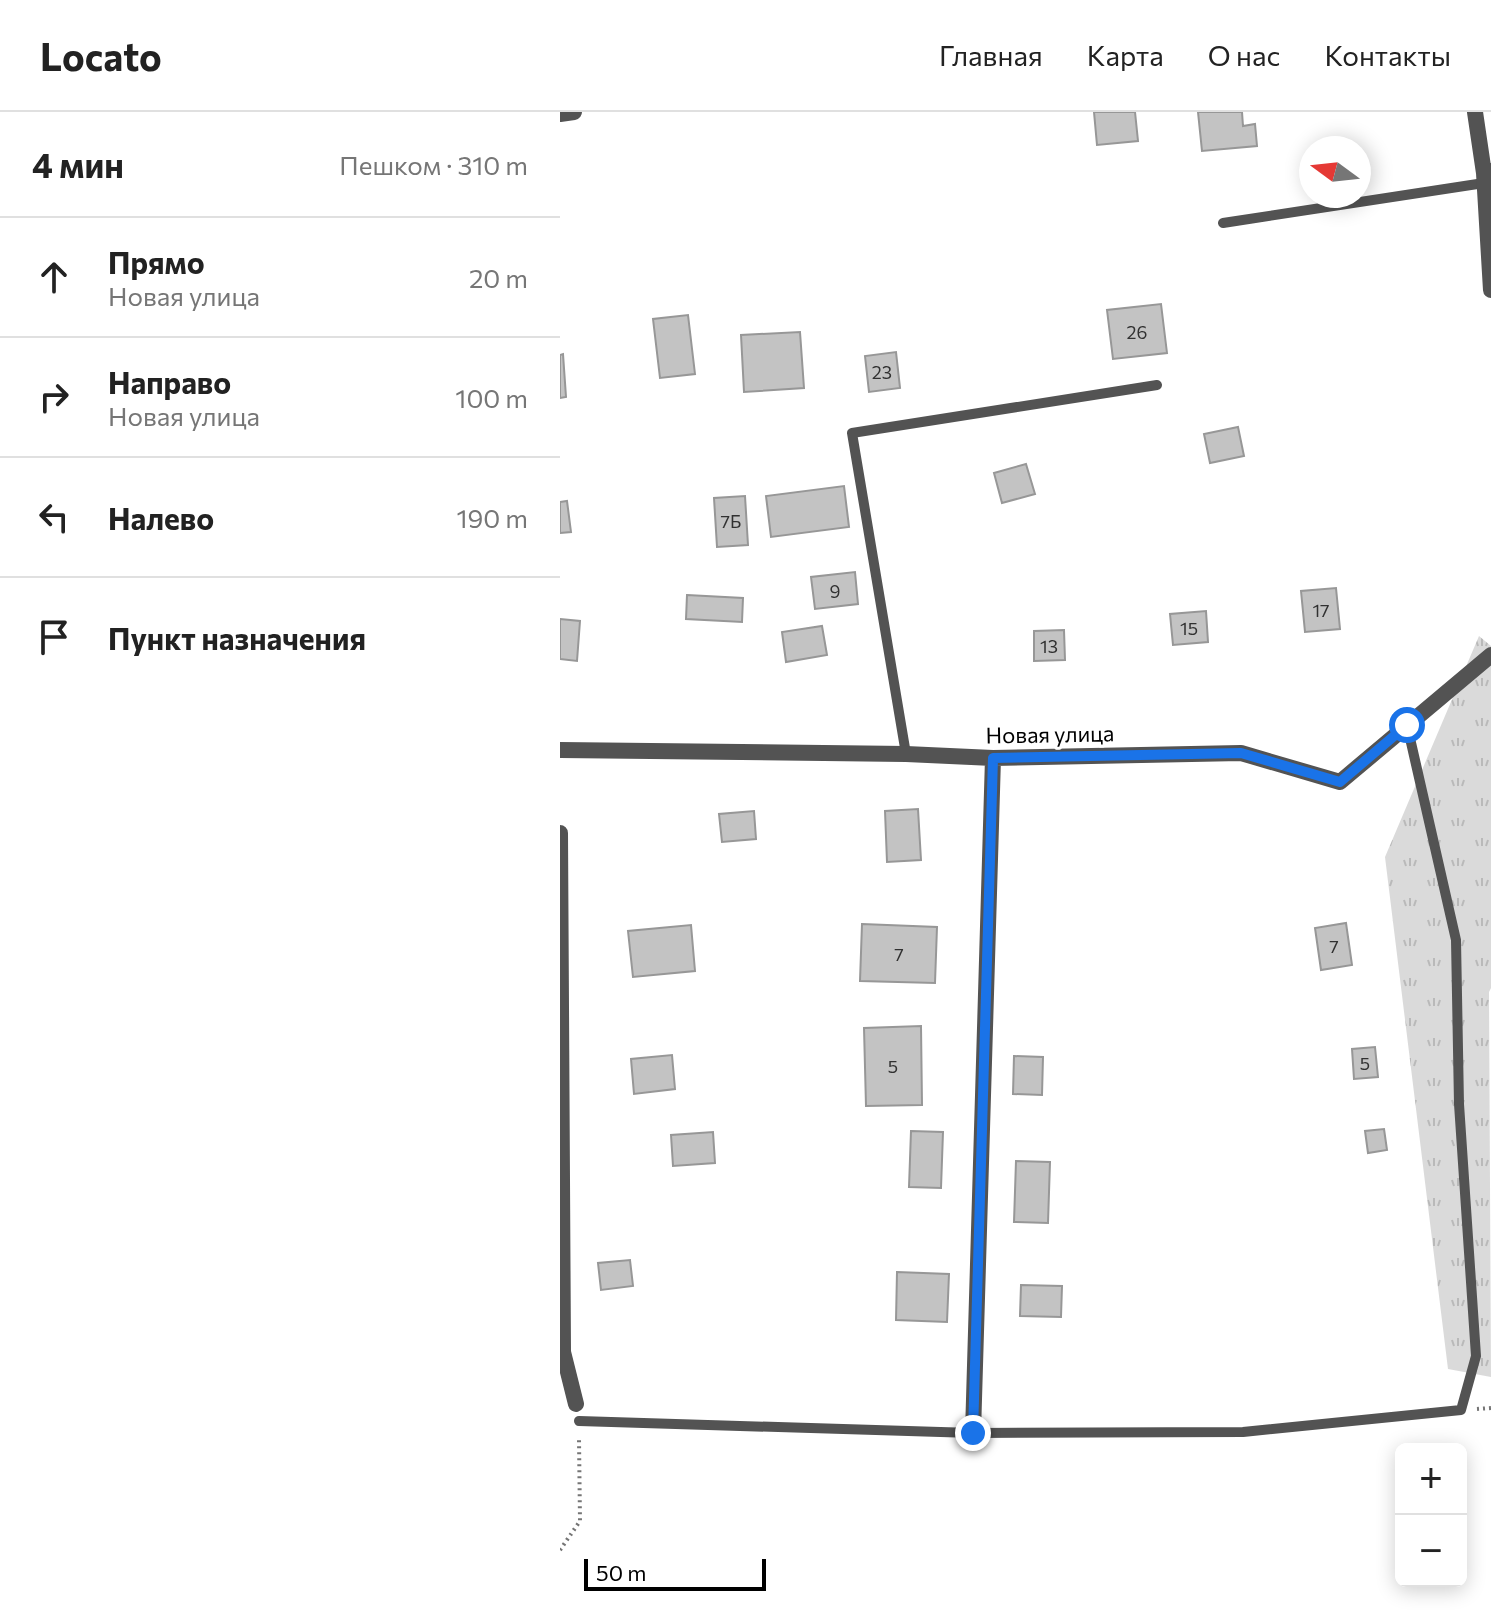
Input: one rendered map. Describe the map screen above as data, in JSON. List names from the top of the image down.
{
  "streets": {
    "street": ["Новая улица"]
  },
  "house_numbers": [
    "26",
    "23",
    "7Б",
    "9",
    "17",
    "15",
    "13",
    "7",
    "7",
    "5",
    "5"
  ],
  "scale_bar": "50 m",
  "north": "left",
  "page": {
    "header": "Locato",
    "nav": [
      "Главная",
      "Карта",
      "О нас",
      "Контакты"
    ],
    "heading": ["4 мин", "Пешком · 310 m"],
    "list": [
      ["Прямо", "Новая улица", "20 m"],
      ["Направо", "Новая улица", "100 m"],
      ["Налево", "190 m"],
      "Пункт назначения"
    ],
    "map_buttons": ["+", "−"],
    "scale": "50 m"
  }
}
